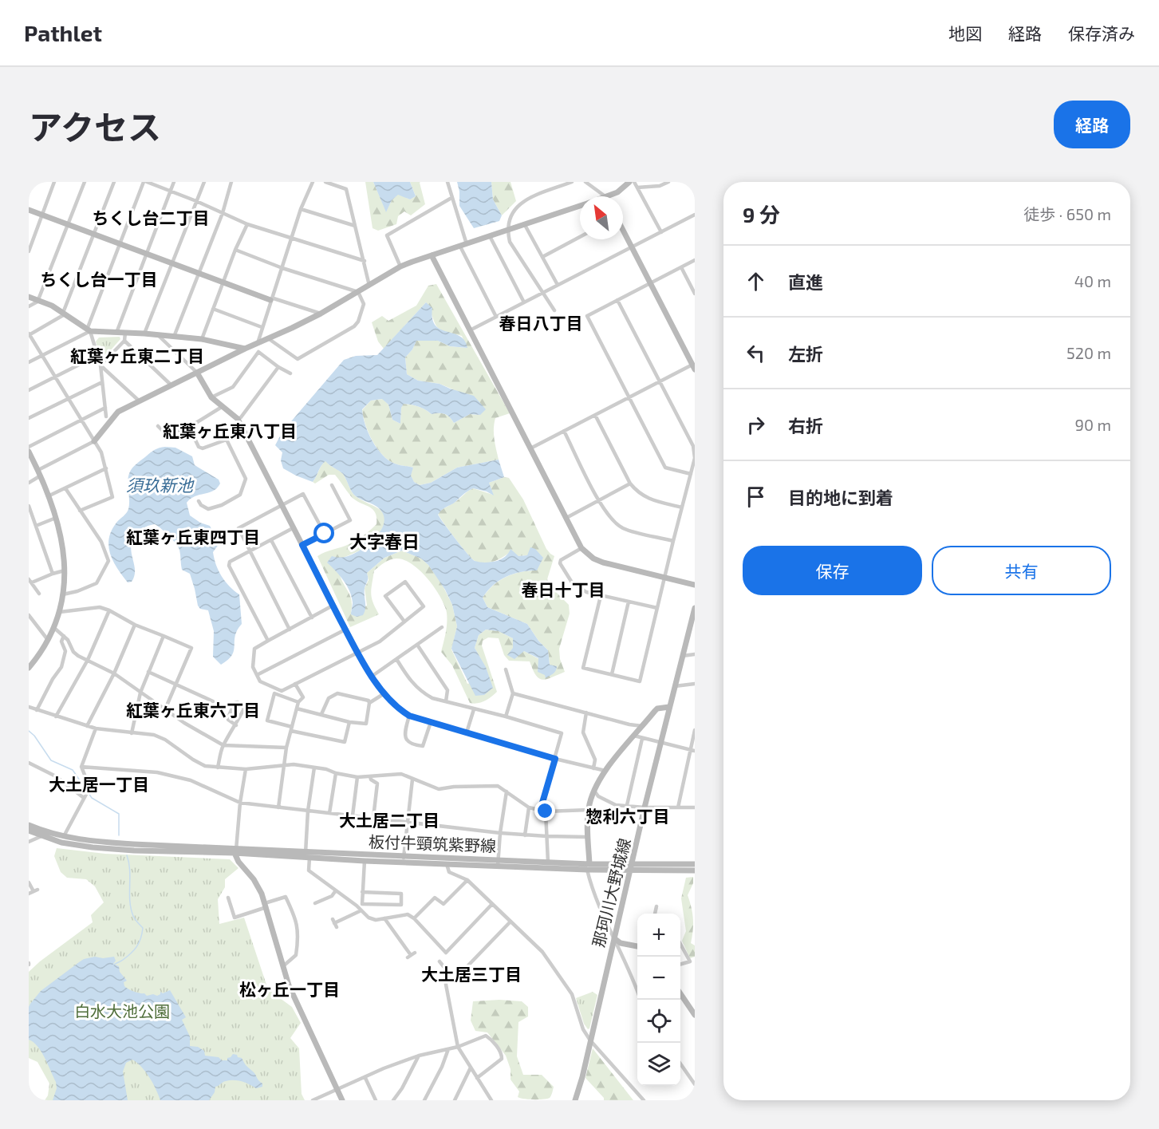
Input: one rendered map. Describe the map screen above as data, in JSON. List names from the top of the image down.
{
  "streets": {
    "street": ["板付牛頸筑紫野線", "那珂川大野城線"]
  },
  "crossings": [
    ["板付牛頸筑紫野線", "那珂川大野城線"]
  ],
  "districts": [
    "ちくし台二丁目",
    "ちくし台一丁目",
    "春日八丁目",
    "紅葉ヶ丘東二丁目",
    "紅葉ヶ丘東八丁目",
    "紅葉ヶ丘東四丁目",
    "大字春日",
    "春日十丁目",
    "紅葉ヶ丘東六丁目",
    "大土居一丁目",
    "惣利六丁目",
    "大土居二丁目",
    "大土居三丁目",
    "松ヶ丘一丁目"
  ],
  "water": ["須玖新池"],
  "parks": ["白水大池公園"],
  "north": "top left",
  "page": {
    "header": "Pathlet",
    "nav": ["地図", "経路", "保存済み"],
    "title": "アクセス",
    "buttons": [
      "経路",
      ["保存", "共有"]
    ],
    "heading": ["9 分", "徒歩 · 650 m"],
    "list": [
      ["直進", "40 m"],
      ["左折", "520 m"],
      ["右折", "90 m"],
      "目的地に到着"
    ],
    "map_buttons": ["+", "−"]
  }
}
